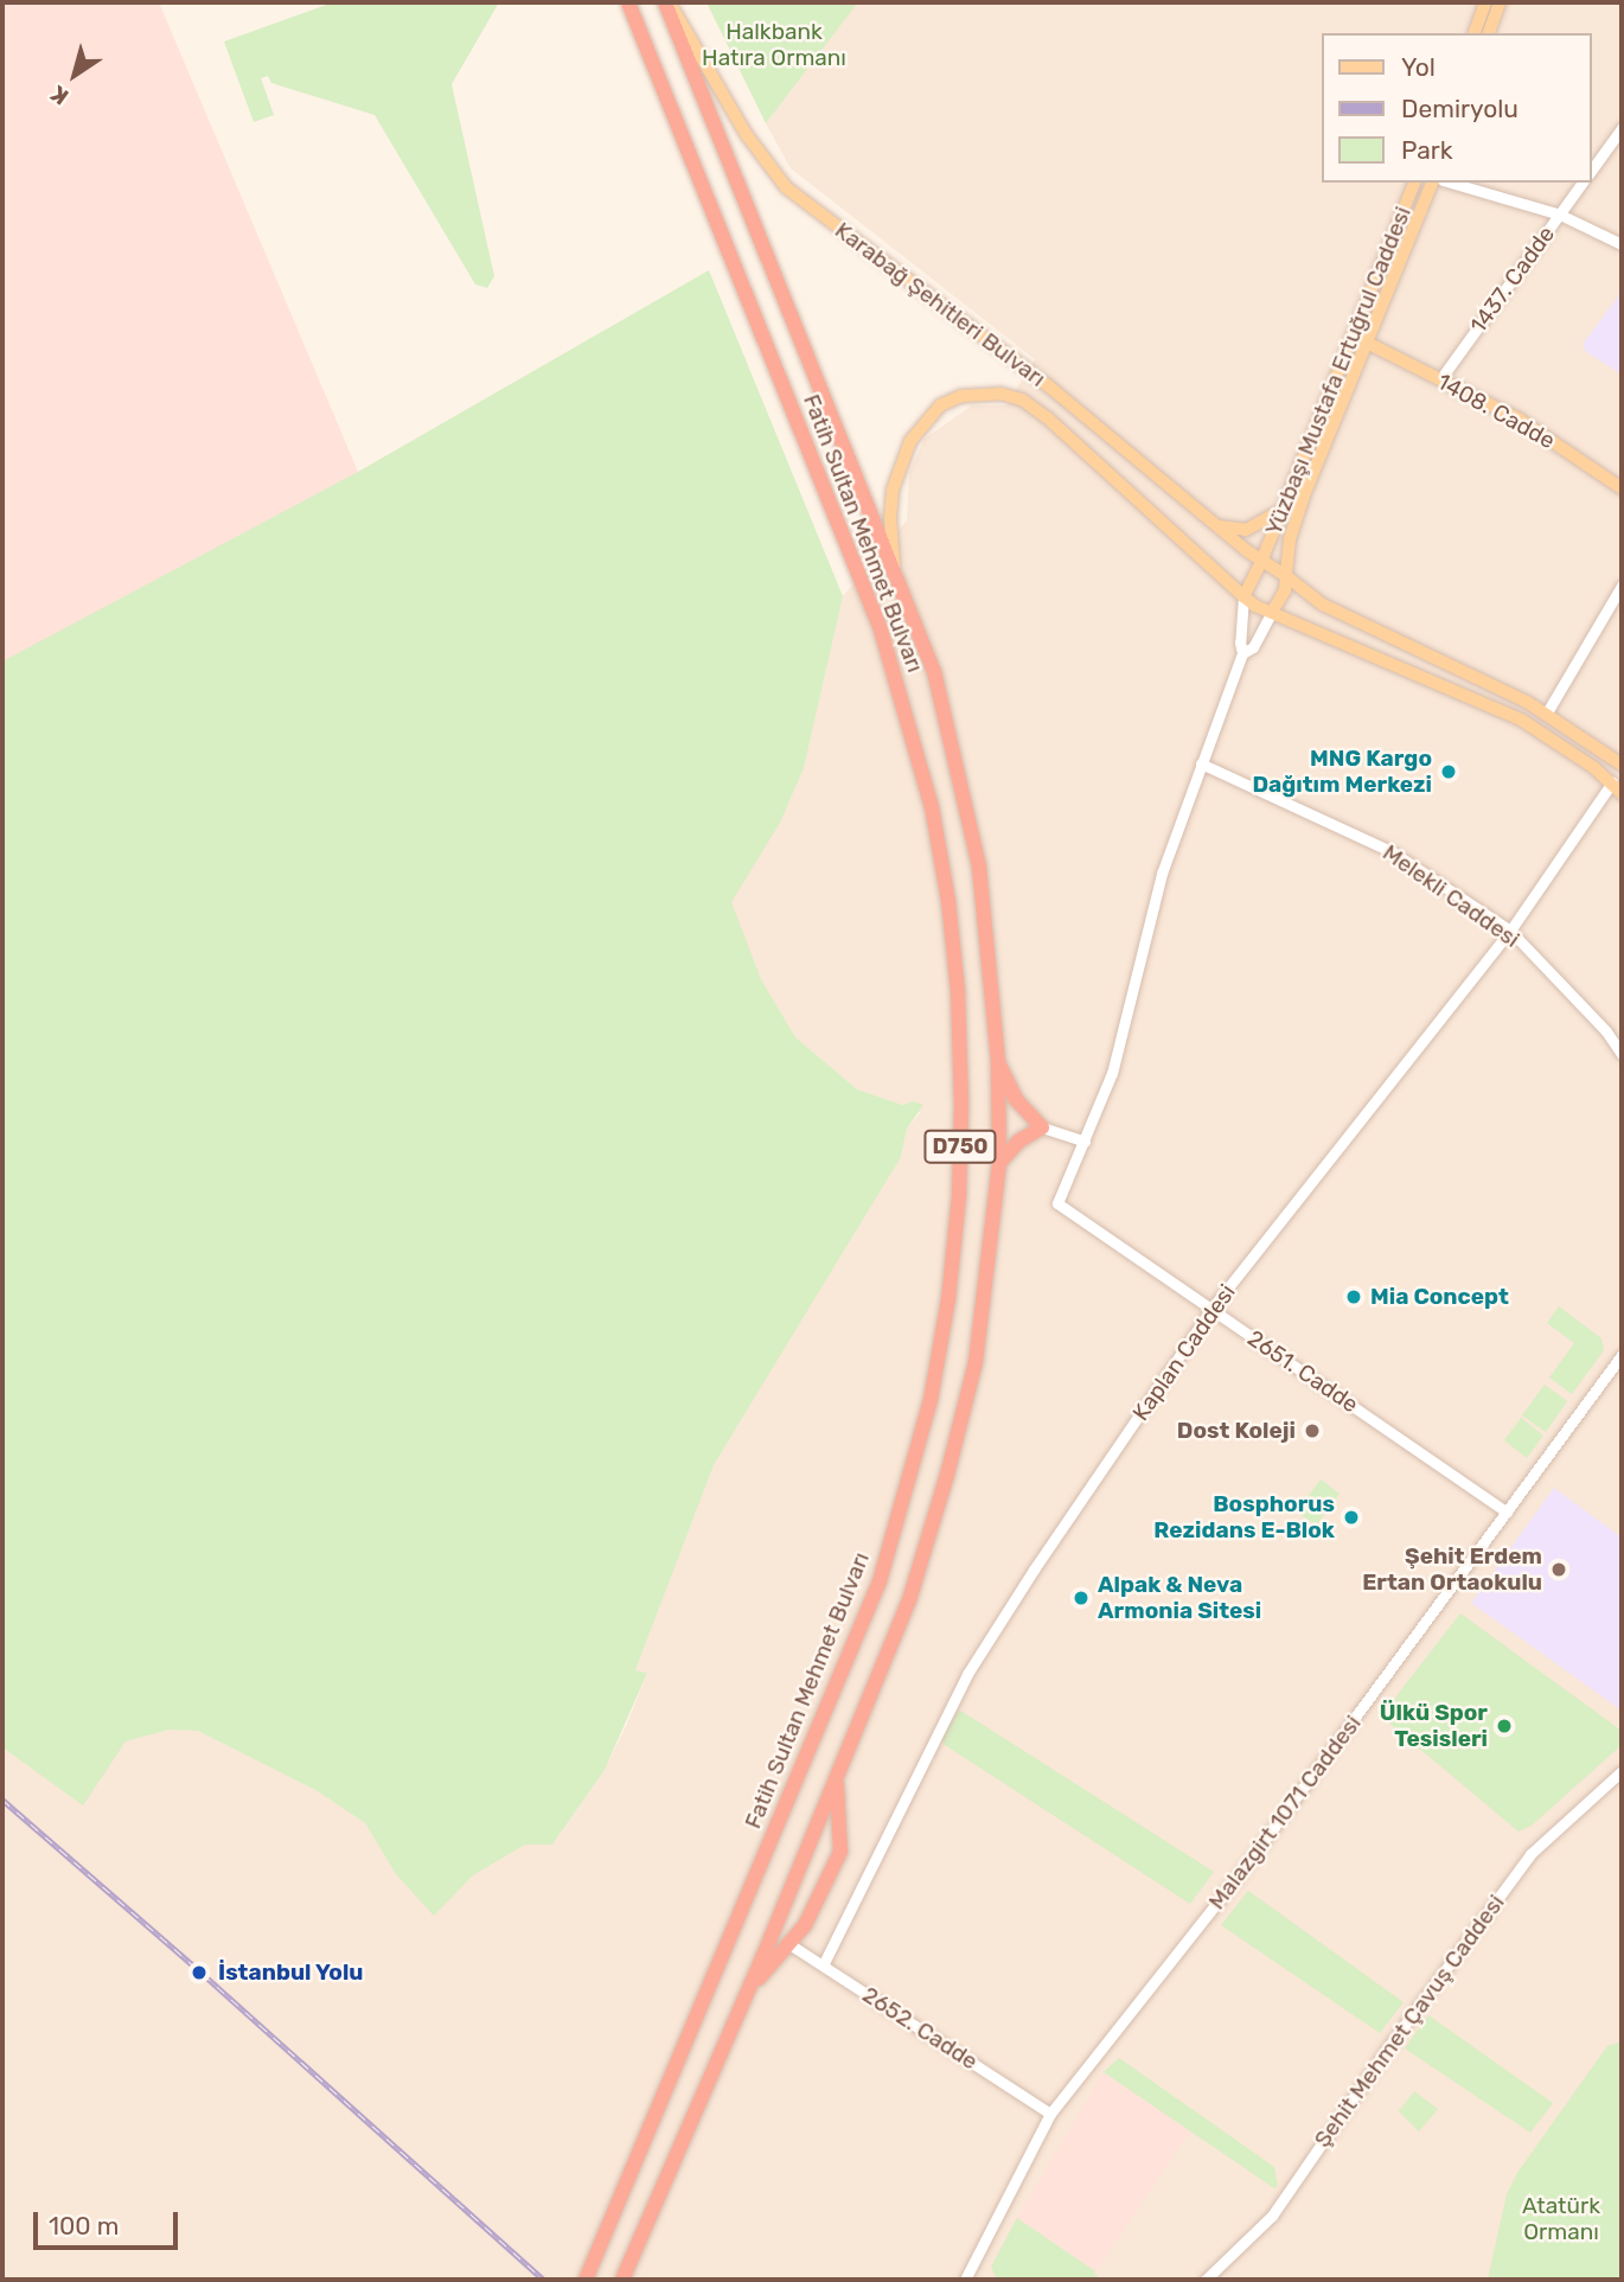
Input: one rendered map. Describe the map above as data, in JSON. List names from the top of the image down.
{
  "streets": {
    "highway": ["Fatih Sultan Mehmet Bulvarı", "D750"],
    "main road": ["Karabağ Şehitleri Bulvarı", "Yüzbaşı Mustafa Ertuğrul Caddesi", "1408. Cadde"],
    "street": [
      "1437. Cadde",
      "Melekli Caddesi",
      "Kaplan Caddesi",
      "2651. Cadde",
      "Malazgirt 1071 Caddesi",
      "Şehit Mehmet Çavuş Caddesi",
      "2652. Cadde"
    ]
  },
  "crossings": [
    ["1437. Cadde", "1408. Cadde"],
    ["Karabağ Şehitleri Bulvarı", "Yüzbaşı Mustafa Ertuğrul Caddesi"],
    ["Karabağ Şehitleri Bulvarı", "Fatih Sultan Mehmet Bulvarı"],
    ["Karabağ Şehitleri Bulvarı", "Kaplan Caddesi"],
    ["Yüzbaşı Mustafa Ertuğrul Caddesi", "1408. Cadde"],
    ["Melekli Caddesi", "Kaplan Caddesi"],
    ["Kaplan Caddesi", "2651. Cadde"],
    ["Kaplan Caddesi", "2652. Cadde"],
    ["2651. Cadde", "Malazgirt 1071 Caddesi"],
    ["Malazgirt 1071 Caddesi", "2652. Cadde"]
  ],
  "parks": ["Halkbank Hatıra Ormanı", "Atatürk Ormanı"],
  "places": [
    "MNG Kargo Dağıtım Merkezi",
    "Mia Concept",
    "Dost Koleji",
    "Bosphorus Rezidans E-Blok",
    "Şehit Erdem Ertan Ortaokulu",
    "Alpak & Neva Armonia Sitesi",
    "Ülkü Spor Tesisleri",
    "İstanbul Yolu"
  ],
  "legend": ["Yol", "Demiryolu", "Park"],
  "scale_bar": "100 m",
  "north": "bottom left"
}
